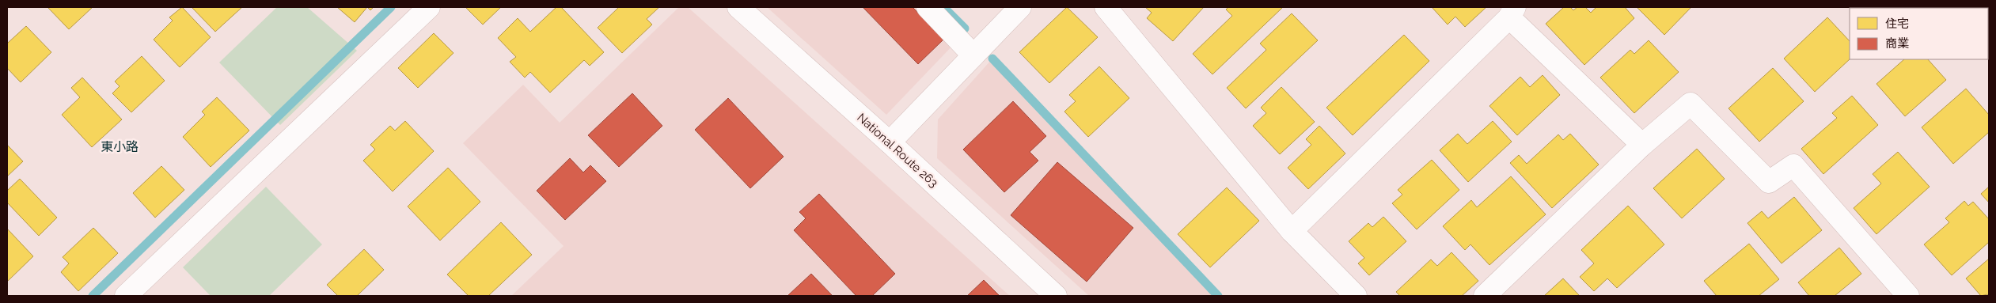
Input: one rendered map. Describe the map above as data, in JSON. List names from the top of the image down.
{
  "streets": {
    "main road": ["National Route 263"]
  },
  "districts": ["東小路"],
  "legend": ["住宅", "商業"]
}
